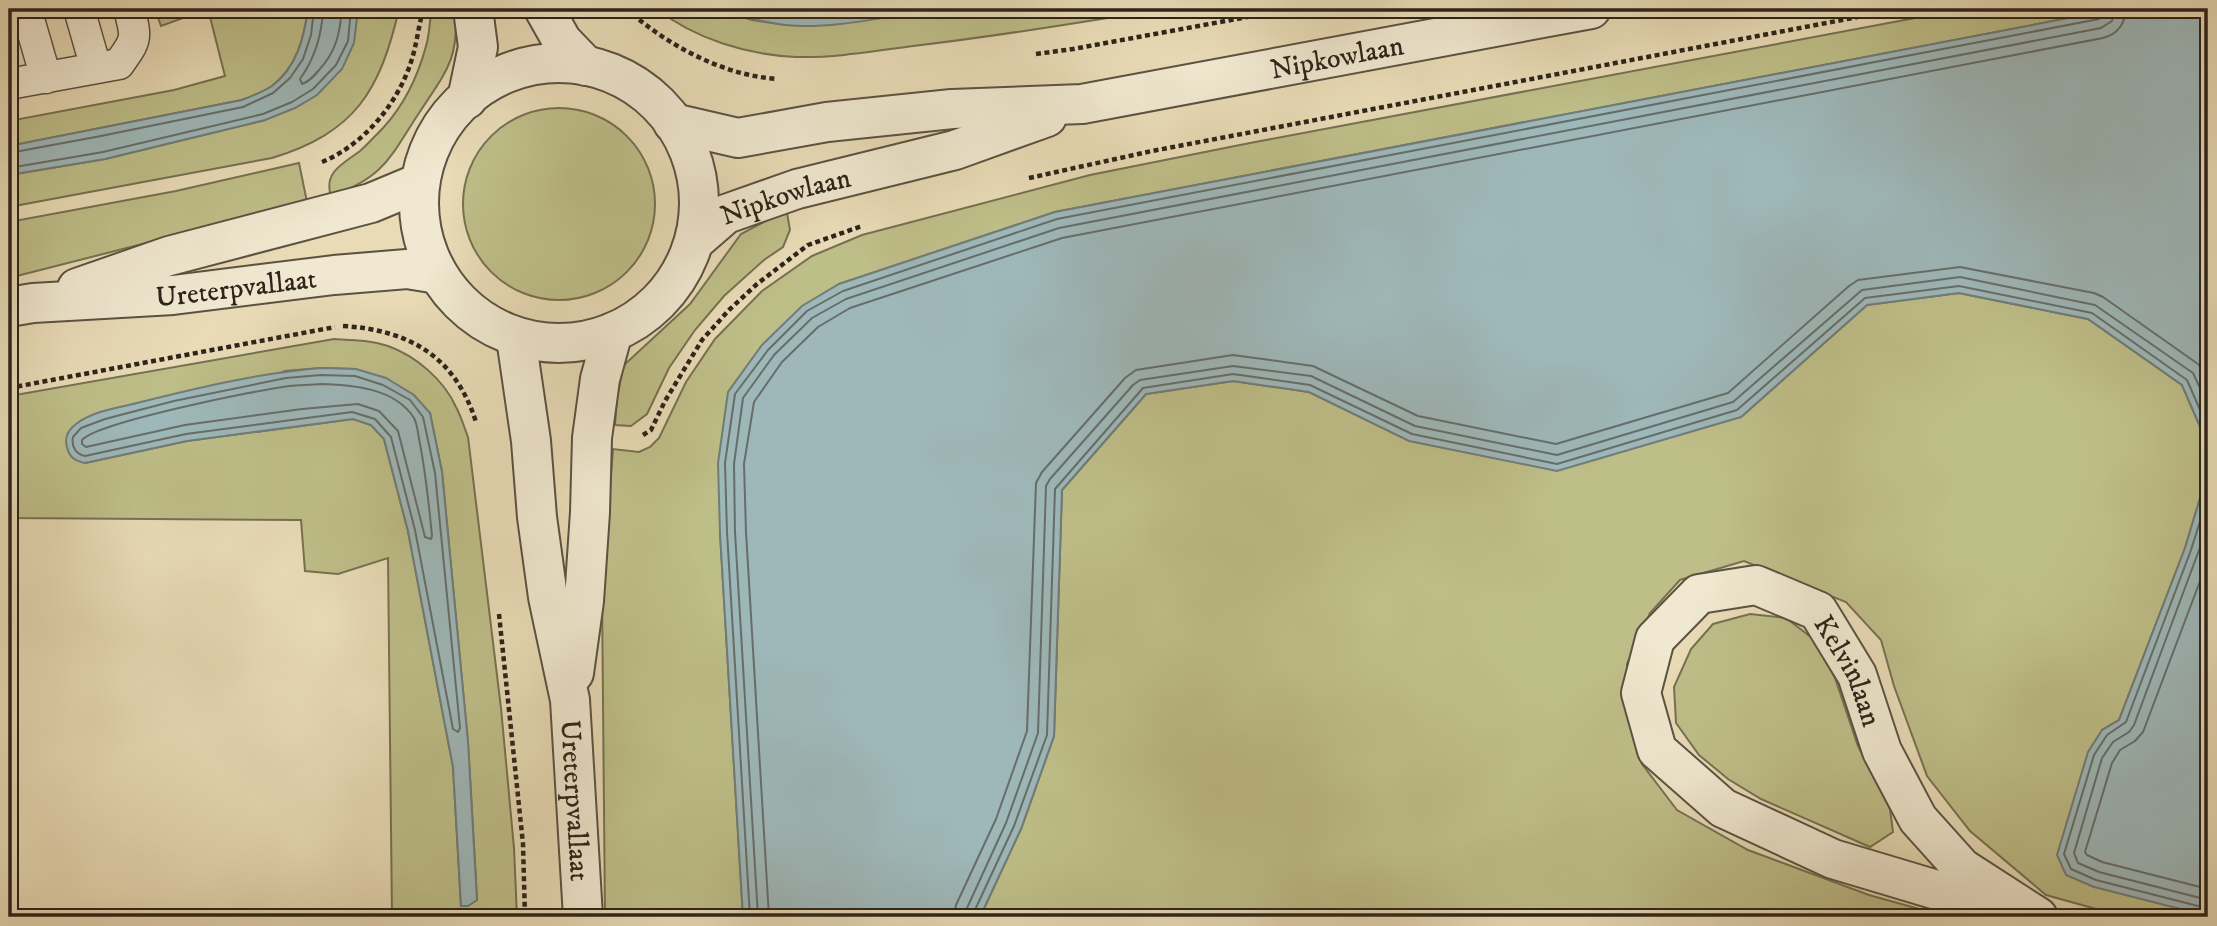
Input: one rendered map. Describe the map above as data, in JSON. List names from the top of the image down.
{
  "streets": {
    "street": ["Nipkowlaan", "Ureterpvallaat", "Kelvinlaan"]
  }
}
